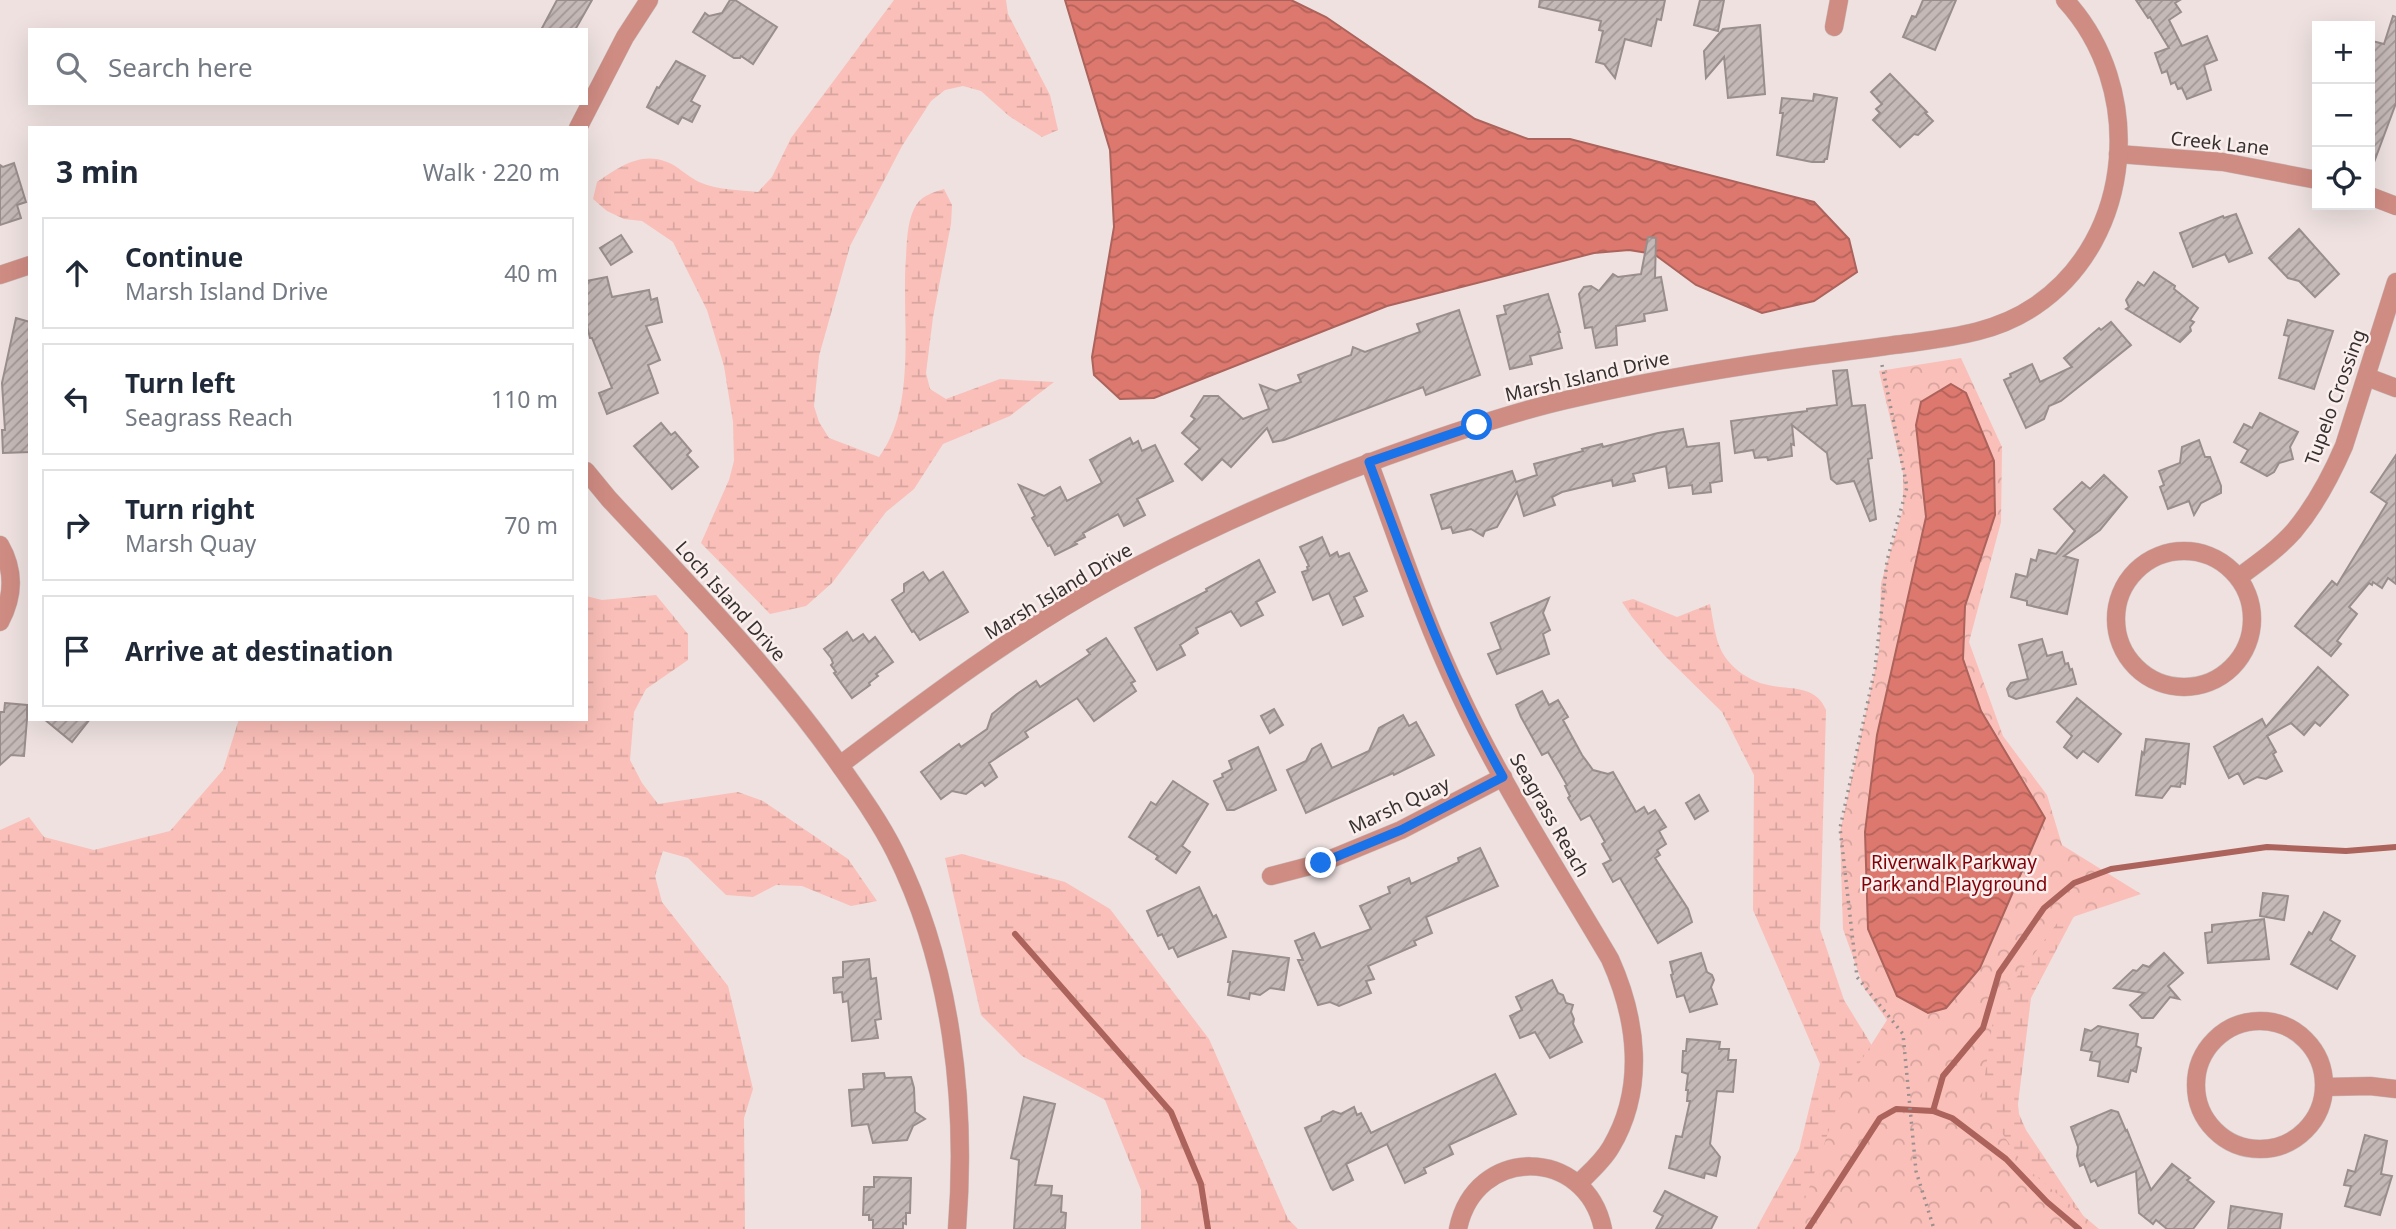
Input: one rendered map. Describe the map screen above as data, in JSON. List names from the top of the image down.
{
  "streets": {
    "street": [
      "Creek Lane",
      "Marsh Island Drive",
      "Tupelo Crossing",
      "Loch Island Drive",
      "Marsh Quay",
      "Seagrass Reach"
    ]
  },
  "crossings": [
    ["Creek Lane", "Marsh Island Drive"],
    ["Marsh Island Drive", "Loch Island Drive"],
    ["Marsh Island Drive", "Seagrass Reach"],
    ["Marsh Quay", "Seagrass Reach"]
  ],
  "parks": ["Riverwalk Parkway Park and Playground"],
  "page": {
    "map_buttons": ["+", "−"],
    "search": "Search here",
    "heading": ["3 min", "Walk · 220 m"],
    "list": [
      ["Continue", "Marsh Island Drive", "40 m"],
      ["Turn left", "Seagrass Reach", "110 m"],
      ["Turn right", "Marsh Quay", "70 m"],
      "Arrive at destination"
    ]
  }
}
